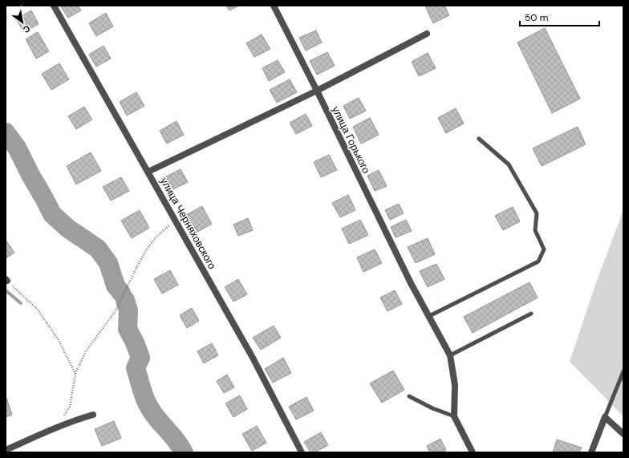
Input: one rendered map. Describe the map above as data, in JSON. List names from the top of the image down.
{
  "streets": {
    "street": ["улица Горького", "улица Черняховского"]
  },
  "scale_bar": "50 m",
  "north": "bottom right"
}
